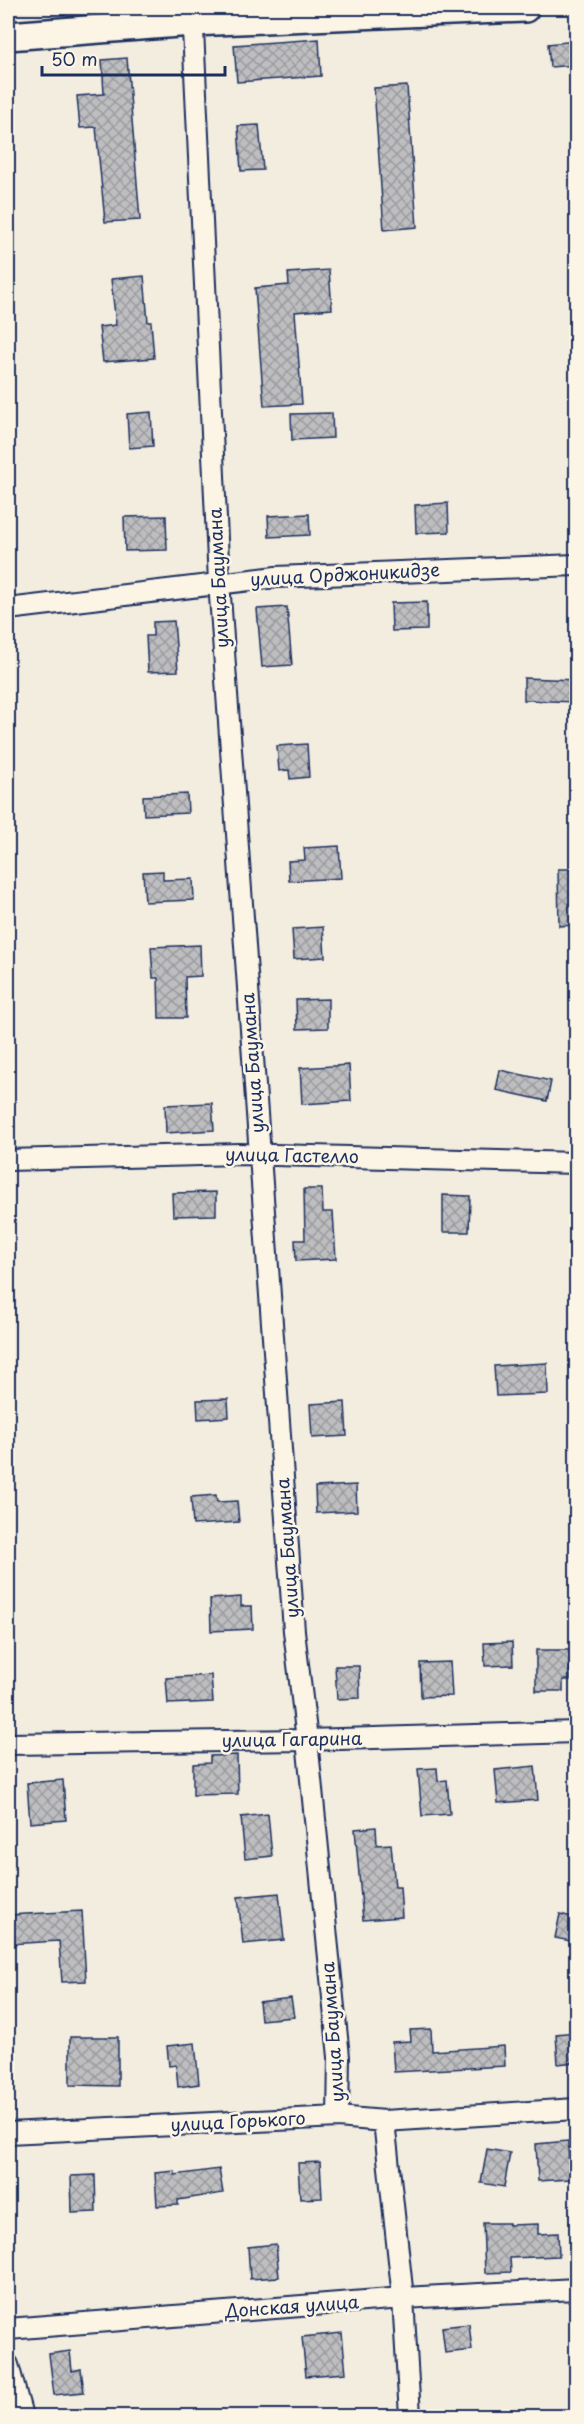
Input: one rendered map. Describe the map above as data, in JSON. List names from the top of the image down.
{
  "streets": {
    "street": [
      "улица Орджоникидзе",
      "улица Баумана",
      "улица Гастелло",
      "улица Гагарина",
      "улица Горького",
      "Донская улица"
    ]
  },
  "crossings": [
    ["улица Орджоникидзе", "улица Баумана"],
    ["улица Баумана", "улица Гастелло"],
    ["улица Баумана", "улица Гагарина"],
    ["улица Баумана", "улица Горького"]
  ],
  "scale_bar": "50 m"
}
